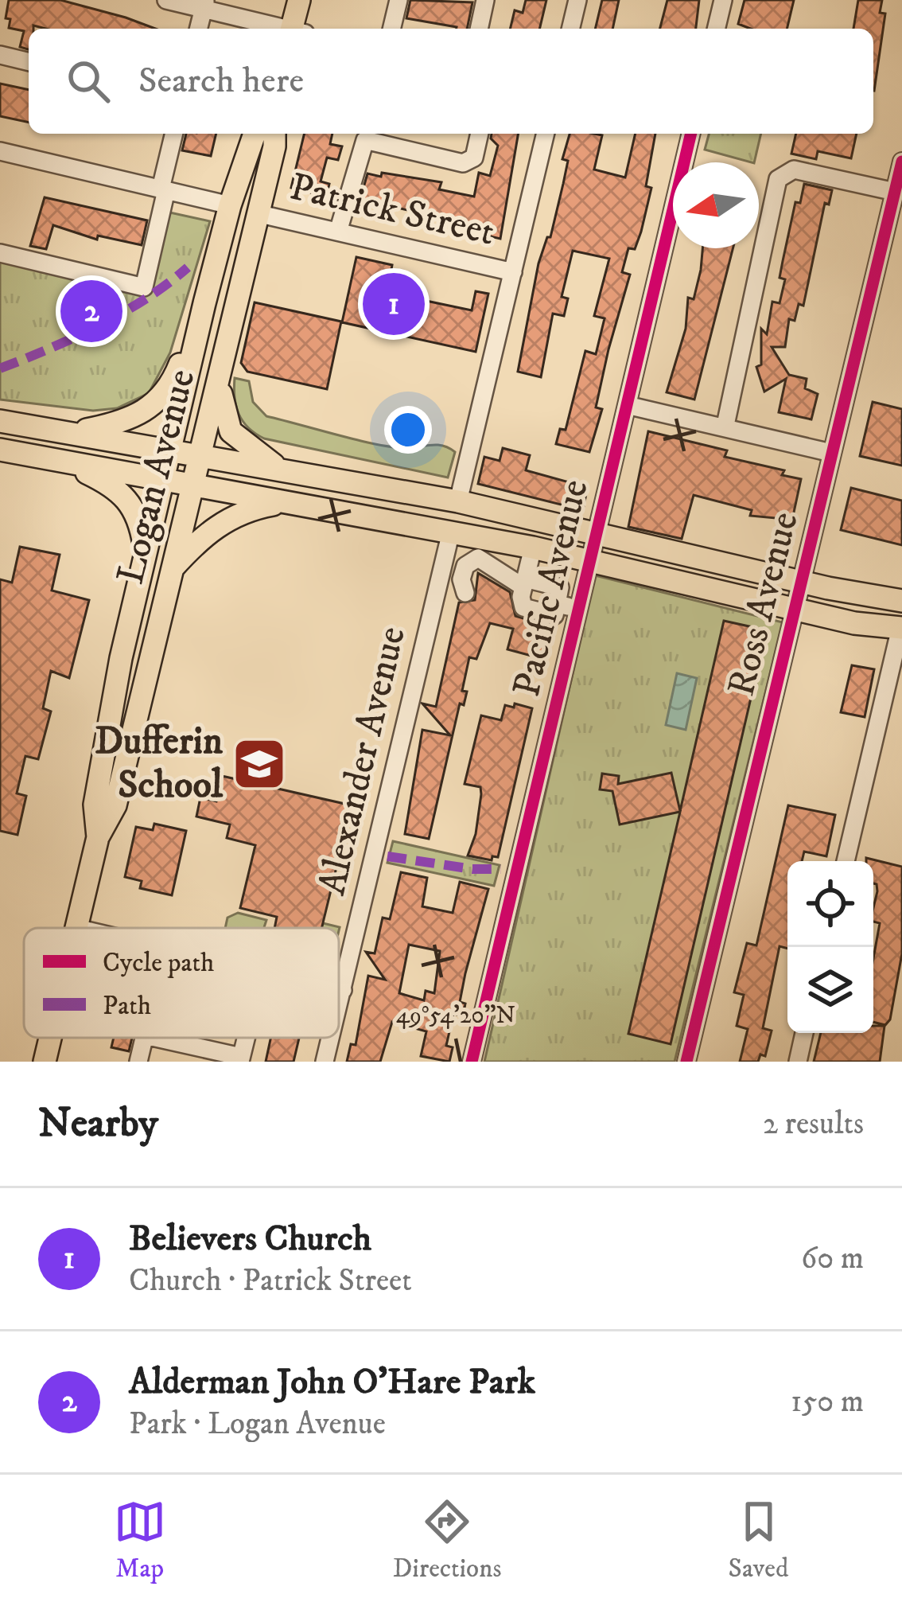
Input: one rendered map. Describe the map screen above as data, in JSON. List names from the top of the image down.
{
  "streets": {
    "main road": ["Logan Avenue"],
    "street": [
      "Patrick Street",
      "Pacific Avenue",
      "Ross Avenue",
      "Alexander Avenue"
    ]
  },
  "crossings": [
    ["Patrick Street", "Logan Avenue"]
  ],
  "places": {
    "school or university": ["Dufferin School"]
  },
  "legend": ["Cycle path", "Path"],
  "north": "left",
  "page": {
    "search": "Search here",
    "pins": ["1", "2"],
    "heading": ["Nearby", "2 results"],
    "list": [
      {
        "mark": "1",
        "name": "Believers Church",
        "note": "Church · Patrick Street",
        "value": "60 m"
      },
      {
        "mark": "2",
        "name": "Alderman John O'Hare Park",
        "note": "Park · Logan Avenue",
        "value": "150 m"
      }
    ],
    "nav": ["Map", "Directions", "Saved"]
  },
  "coordinates": ["49°54'20\"N"]
}
